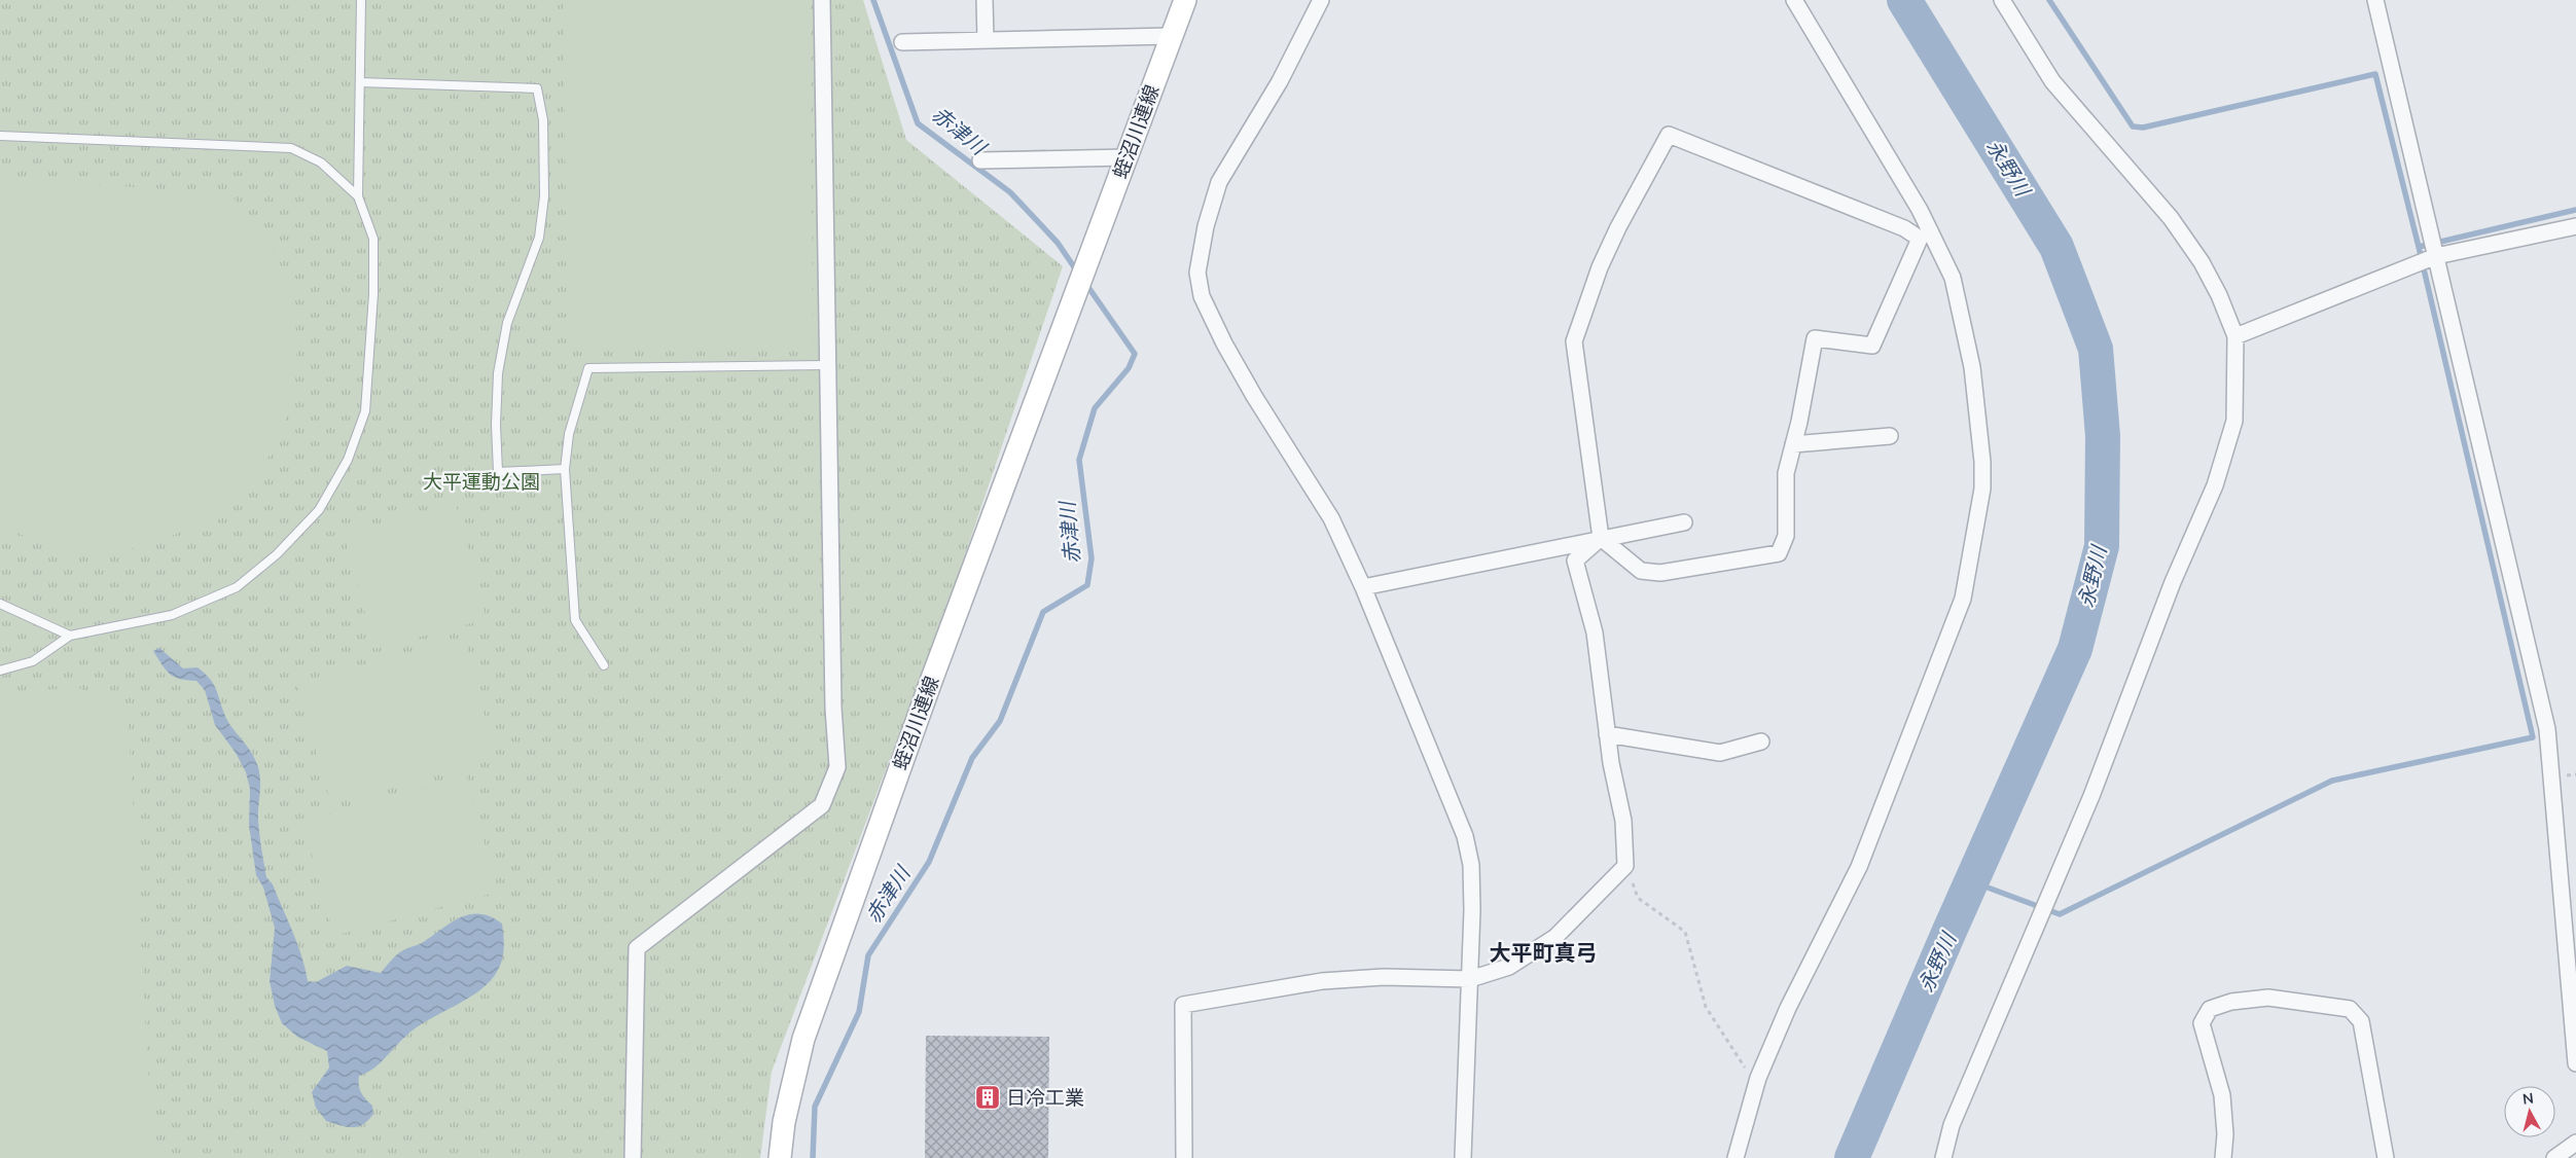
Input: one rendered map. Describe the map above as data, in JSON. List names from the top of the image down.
{
  "streets": {
    "main road": ["蛭沼川連線"]
  },
  "districts": ["大平町真弓"],
  "water": ["赤津川", "永野川"],
  "parks": ["大平運動公園"],
  "places": {
    "building": ["日冷工業"]
  },
  "north": "top"
}
